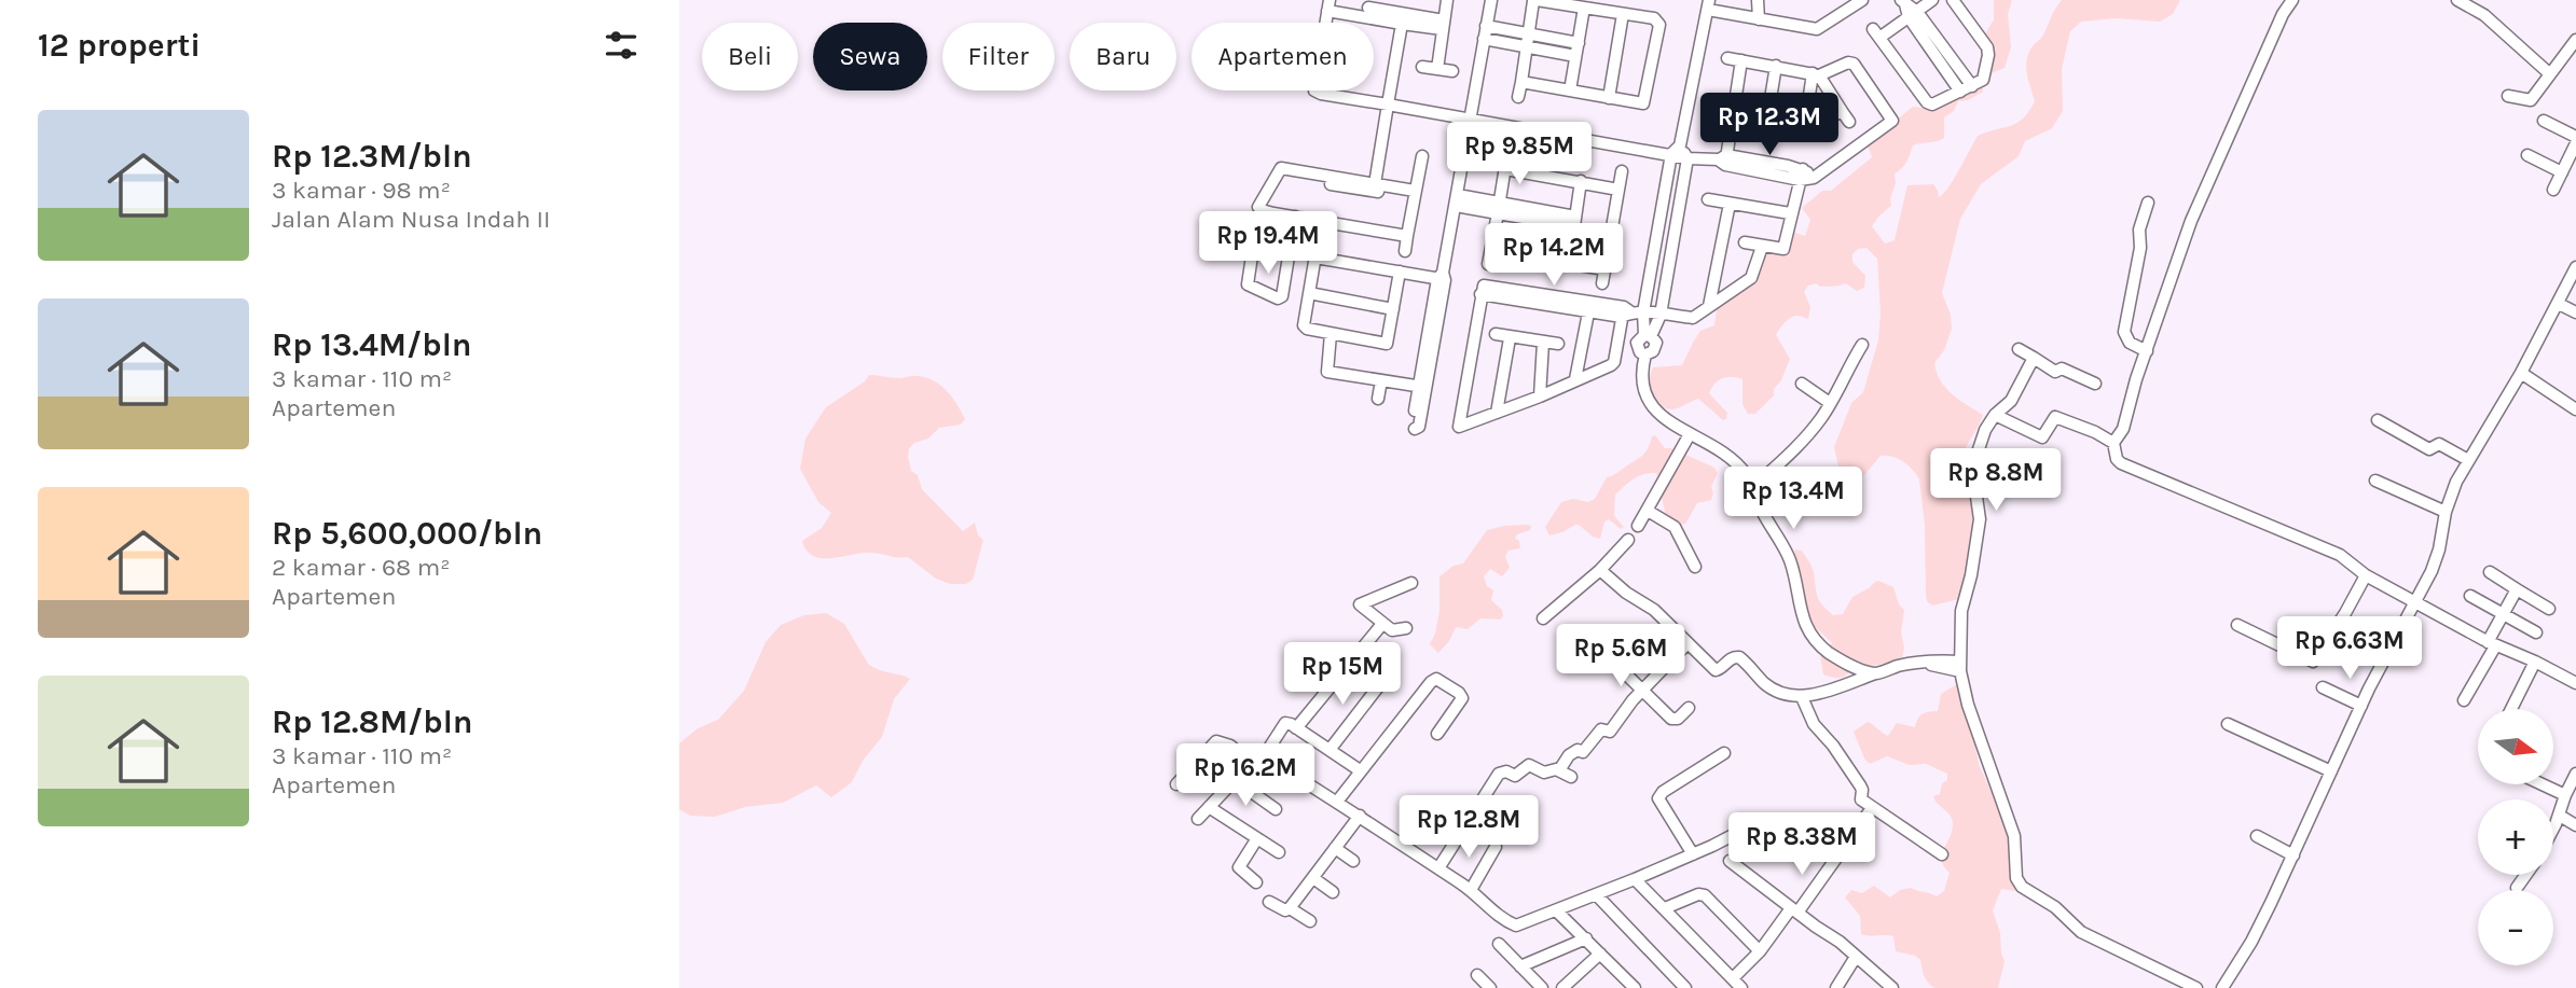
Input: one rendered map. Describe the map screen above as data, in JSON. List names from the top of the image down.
{
  "north": "right",
  "page": {
    "heading": "12 properti",
    "chip": [
      "Beli",
      "Sewa",
      "Filter",
      "Baru",
      "Apartemen"
    ],
    "list": [
      {
        "name": "Rp 12.3M/bln",
        "note": "3 kamar · 98 m² · Jalan Alam Nusa Indah II"
      },
      {
        "name": "Rp 13.4M/bln",
        "note": "3 kamar · 110 m² · Apartemen"
      },
      {
        "name": "Rp 5,600,000/bln",
        "note": "2 kamar · 68 m² · Apartemen"
      },
      {
        "name": "Rp 12.8M/bln",
        "note": "3 kamar · 110 m² · Apartemen"
      }
    ],
    "price": [
      "Rp 12.3M",
      "Rp 9.85M",
      "Rp 19.4M",
      "Rp 14.2M",
      "Rp 8.8M",
      "Rp 13.4M",
      "Rp 6.63M",
      "Rp 5.6M",
      "Rp 15M",
      "Rp 16.2M",
      "Rp 12.8M",
      "Rp 8.38M"
    ],
    "map_buttons": ["+", "−"]
  }
}
